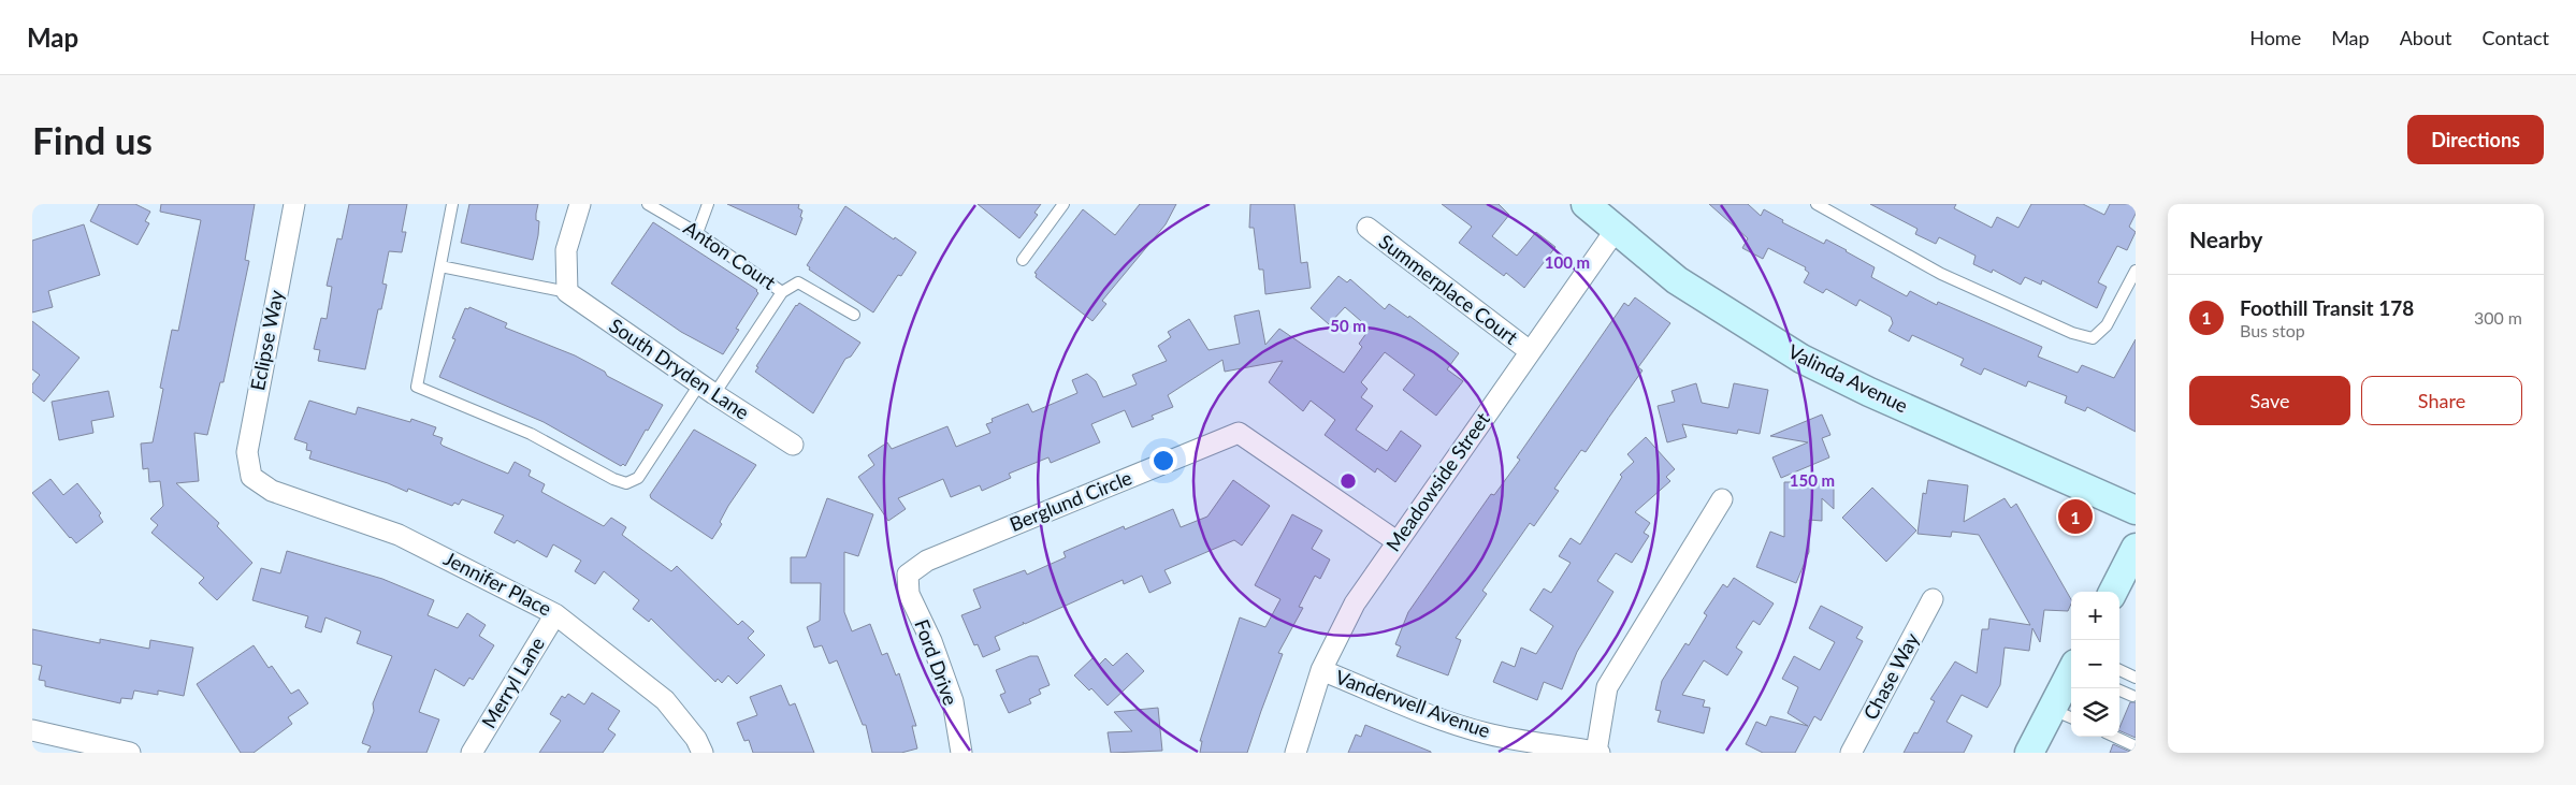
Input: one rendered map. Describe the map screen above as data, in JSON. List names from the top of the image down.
{
  "streets": {
    "main road": ["Valinda Avenue"],
    "street": [
      "Summerplace Court",
      "Eclipse Way",
      "South Dryden Lane",
      "Meadowside Street",
      "Berglund Circle",
      "Jennifer Place",
      "Ford Drive",
      "Chase Way",
      "Merryl Lane",
      "Vanderwell Avenue"
    ],
    "lane": ["Anton Court"]
  },
  "crossings": [
    ["Anton Court", "South Dryden Lane"],
    ["Summerplace Court", "Meadowside Street"],
    ["Eclipse Way", "Jennifer Place"],
    ["Valinda Avenue", "Meadowside Street"],
    ["Meadowside Street", "Berglund Circle"],
    ["Meadowside Street", "Vanderwell Avenue"],
    ["Berglund Circle", "Ford Drive"],
    ["Jennifer Place", "Merryl Lane"]
  ],
  "page": {
    "header": "Map",
    "nav": [
      "Home",
      "Map",
      "About",
      "Contact"
    ],
    "buttons": [
      "Directions",
      ["Save", "Share"]
    ],
    "title": "Find us",
    "heading": "Nearby",
    "list": [
      {
        "mark": "1",
        "name": "Foothill Transit 178",
        "note": "Bus stop",
        "value": "300 m"
      }
    ],
    "pins": "1",
    "map_buttons": ["+", "−"]
  },
  "rings": ["100 m", "50 m", "150 m"]
}
